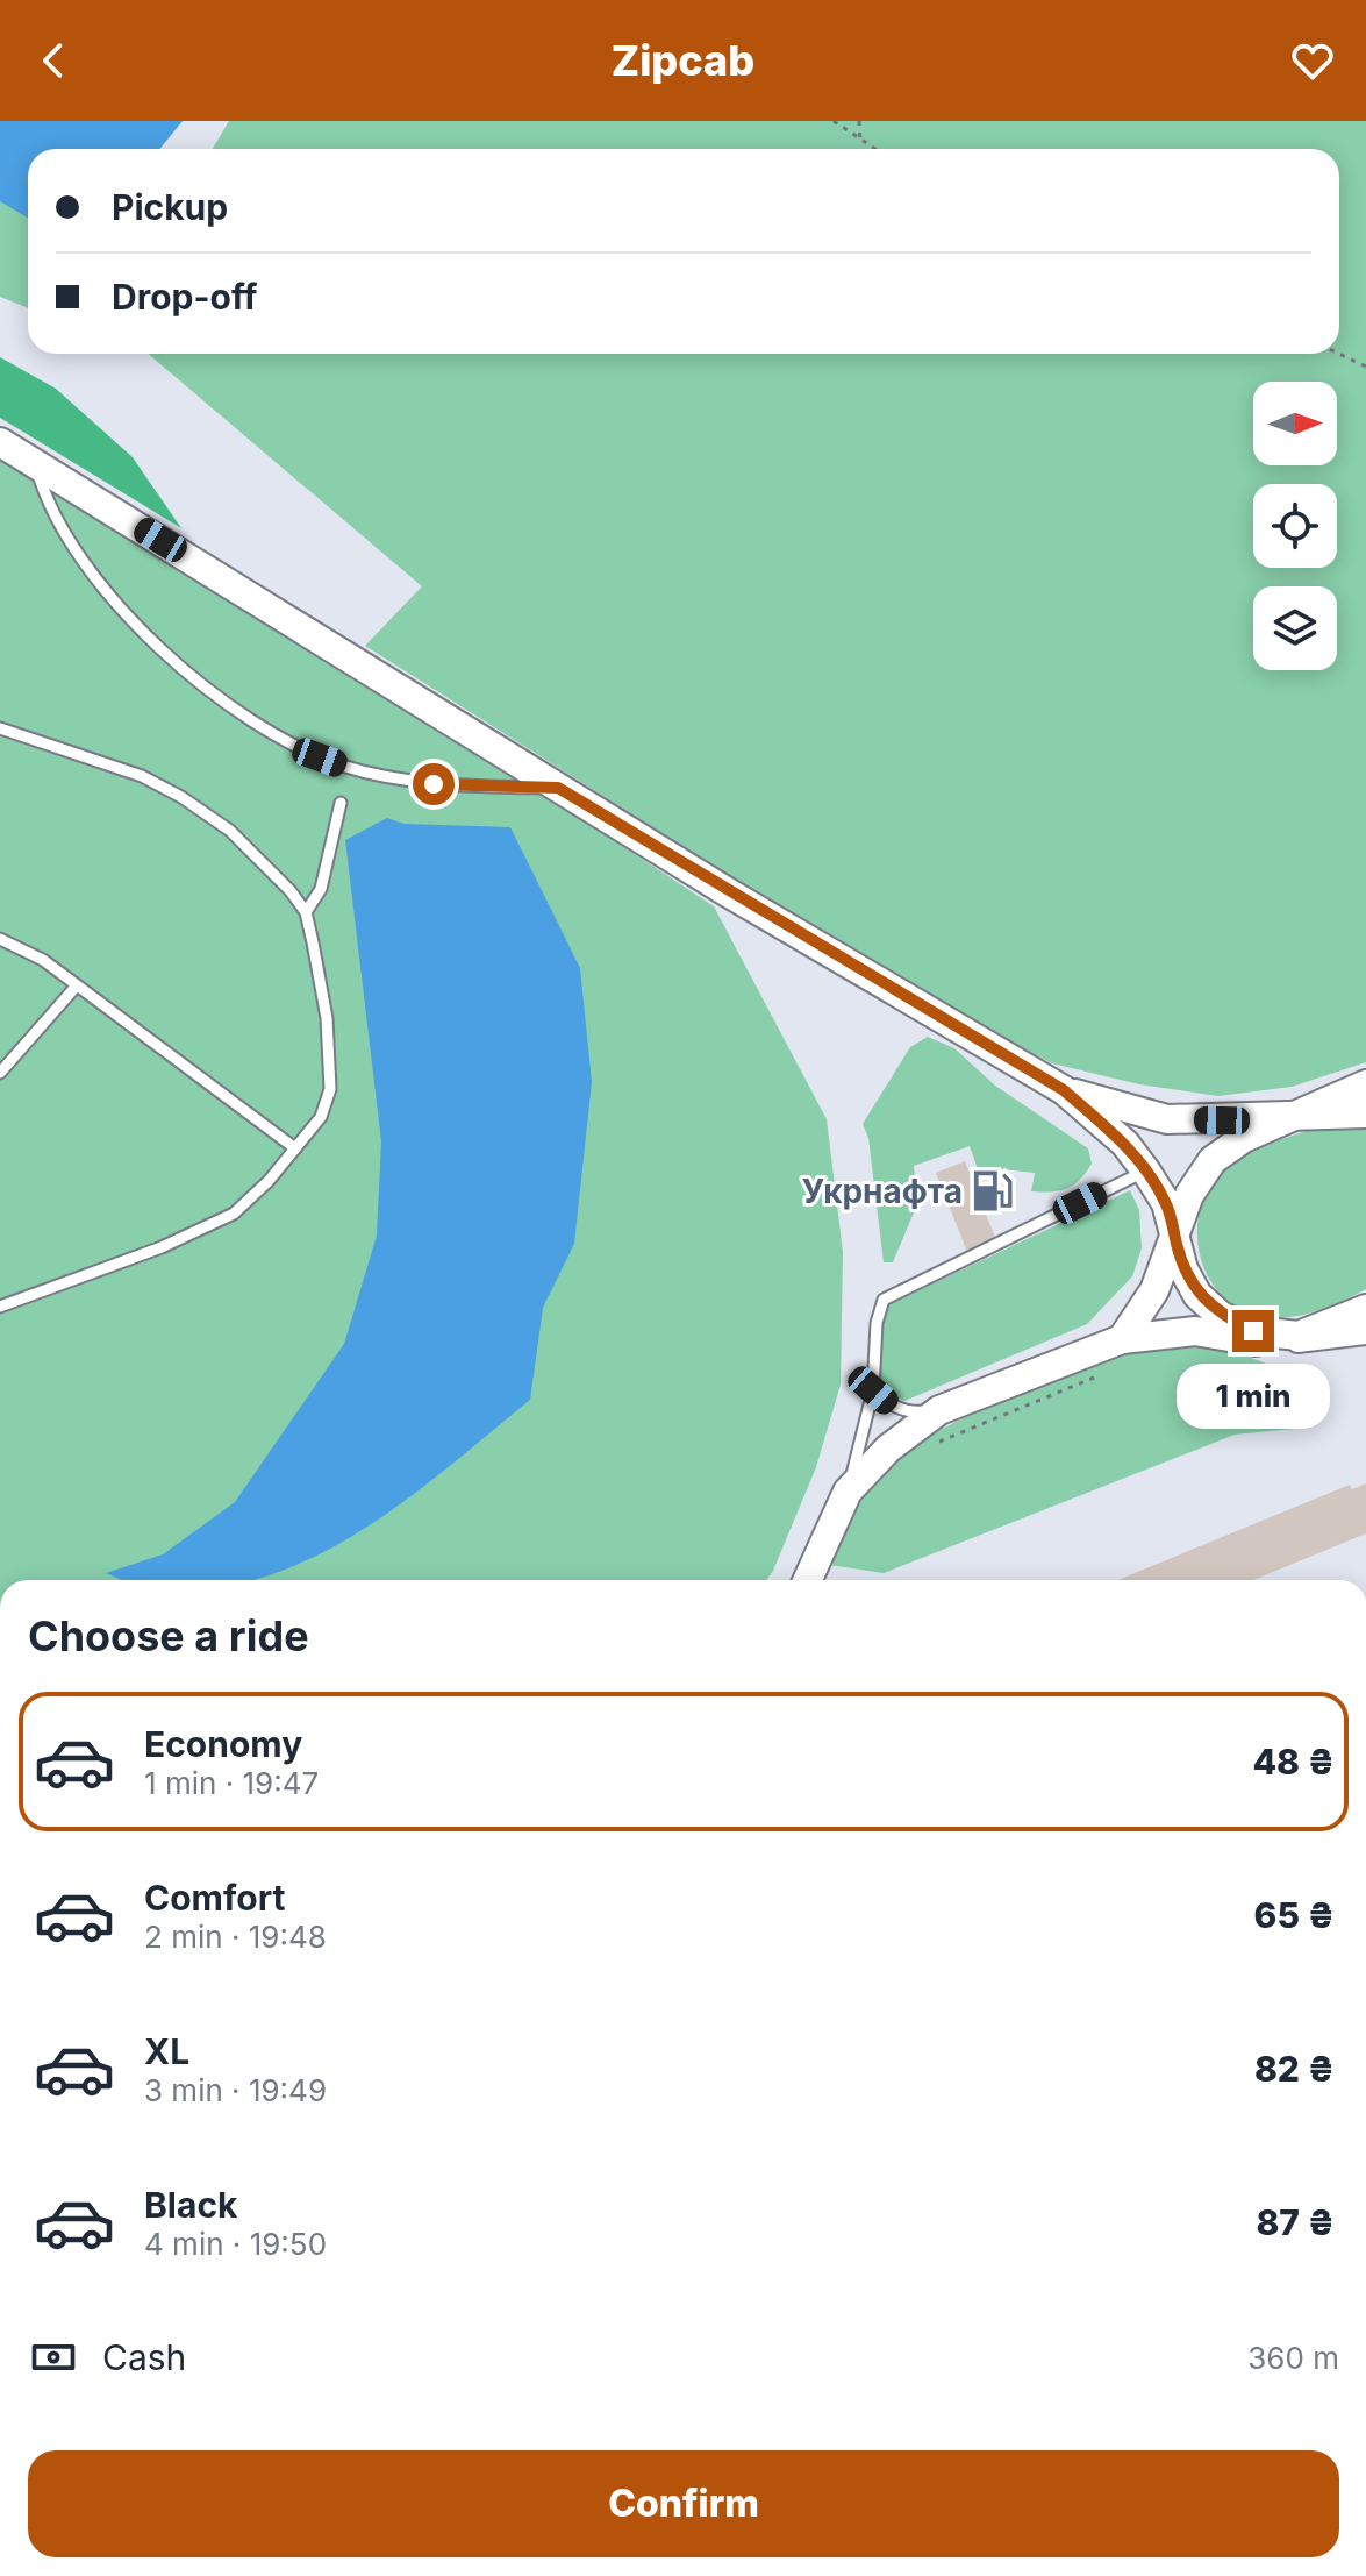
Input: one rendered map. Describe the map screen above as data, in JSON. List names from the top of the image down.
{
  "places": {
    "fuel station": ["Укрнафта"]
  },
  "north": "right",
  "page": {
    "header": "Zipcab",
    "banner": ["Pickup", "Drop-off"],
    "bubble": "1 min",
    "heading": "Choose a ride",
    "list": [
      {
        "name": "Economy",
        "note": "1 min · 19:47",
        "value": "48 ₴"
      },
      {
        "name": "Comfort",
        "note": "2 min · 19:48",
        "value": "65 ₴"
      },
      {
        "name": "XL",
        "note": "3 min · 19:49",
        "value": "82 ₴"
      },
      {
        "name": "Black",
        "note": "4 min · 19:50",
        "value": "87 ₴"
      }
    ],
    "pay": ["Cash", "360 m"],
    "buttons": "Confirm"
  }
}
